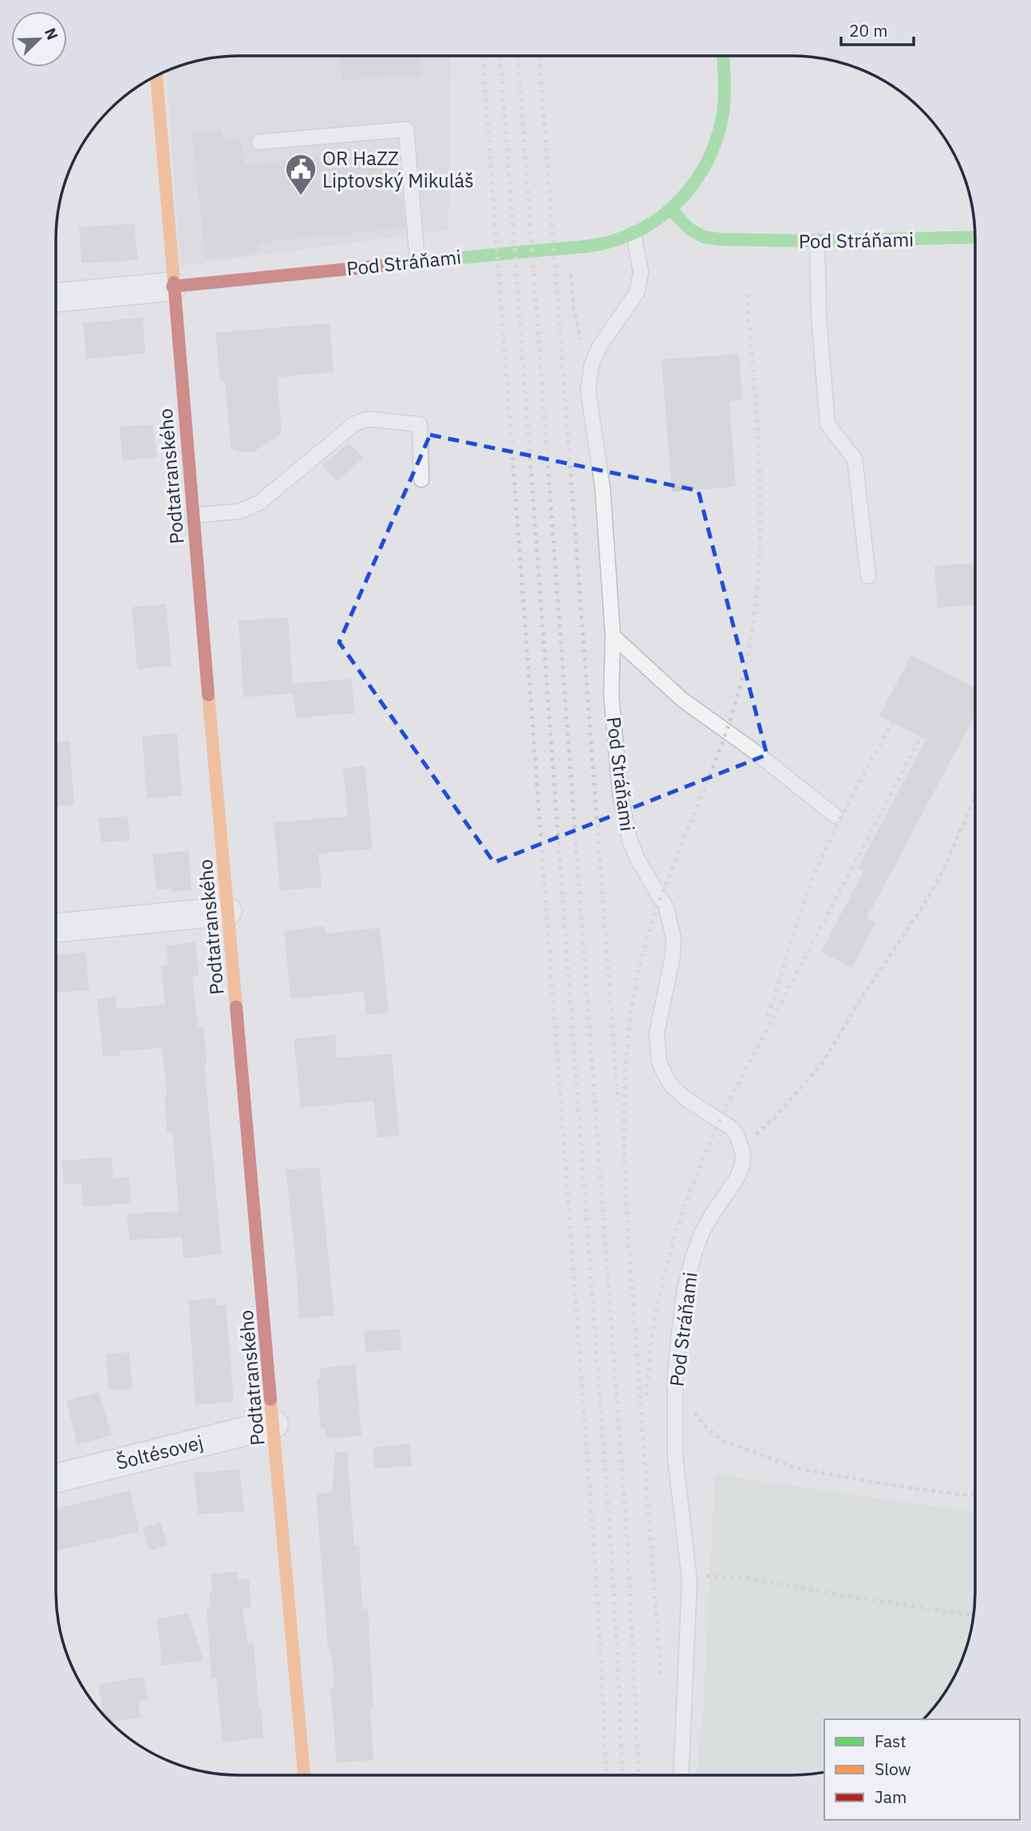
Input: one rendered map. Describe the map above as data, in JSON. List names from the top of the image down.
{
  "streets": {
    "street": ["Pod Stráňami", "Podtatranského", "Šoltésovej"]
  },
  "crossings": [
    ["Pod Stráňami", "Podtatranského"],
    ["Podtatranského", "Šoltésovej"]
  ],
  "places": {
    "public building": ["OR HaZZ Liptovský Mikuláš"]
  },
  "legend": ["Fast", "Slow", "Jam"],
  "scale_bar": "20 m",
  "north": "top right"
}
